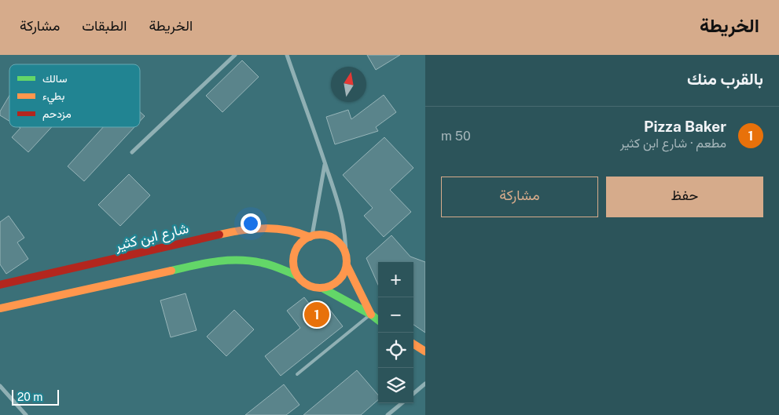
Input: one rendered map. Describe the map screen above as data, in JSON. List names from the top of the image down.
{
  "streets": {
    "street": ["شارع ابن كثير"]
  },
  "legend": ["سالك", "بطيء", "مزدحم"],
  "scale_bar": "20 m",
  "north": "top",
  "page": {
    "header": "الخريطة",
    "nav": ["الخريطة", "الطبقات", "مشاركة"],
    "heading": "بالقرب منك",
    "list": [
      {
        "mark": "1",
        "name": "Pizza Baker",
        "note": "مطعم · شارع ابن كثير",
        "value": "50 m"
      }
    ],
    "buttons": ["حفظ", "مشاركة"],
    "map_buttons": ["+", "−"],
    "pins": "1",
    "scale": "20 m"
  }
}
